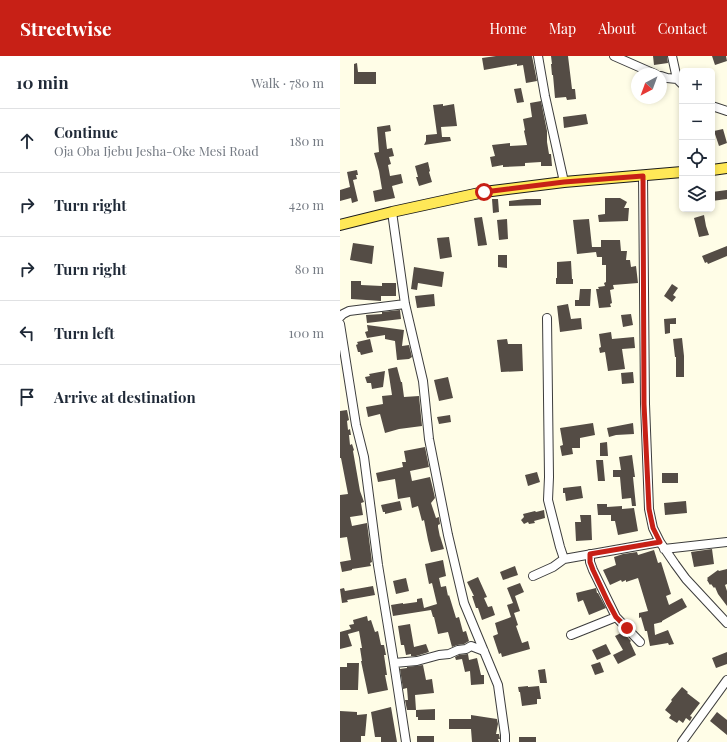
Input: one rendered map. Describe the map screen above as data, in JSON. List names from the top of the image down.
{
  "north": "bottom left",
  "page": {
    "header": "Streetwise",
    "nav": [
      "Home",
      "Map",
      "About",
      "Contact"
    ],
    "heading": ["10 min", "Walk · 780 m"],
    "map_buttons": ["+", "−"],
    "list": [
      ["Continue", "Oja Oba Ijebu Jesha-Oke Mesi Road", "180 m"],
      ["Turn right", "420 m"],
      ["Turn right", "80 m"],
      ["Turn left", "100 m"],
      "Arrive at destination"
    ]
  }
}
